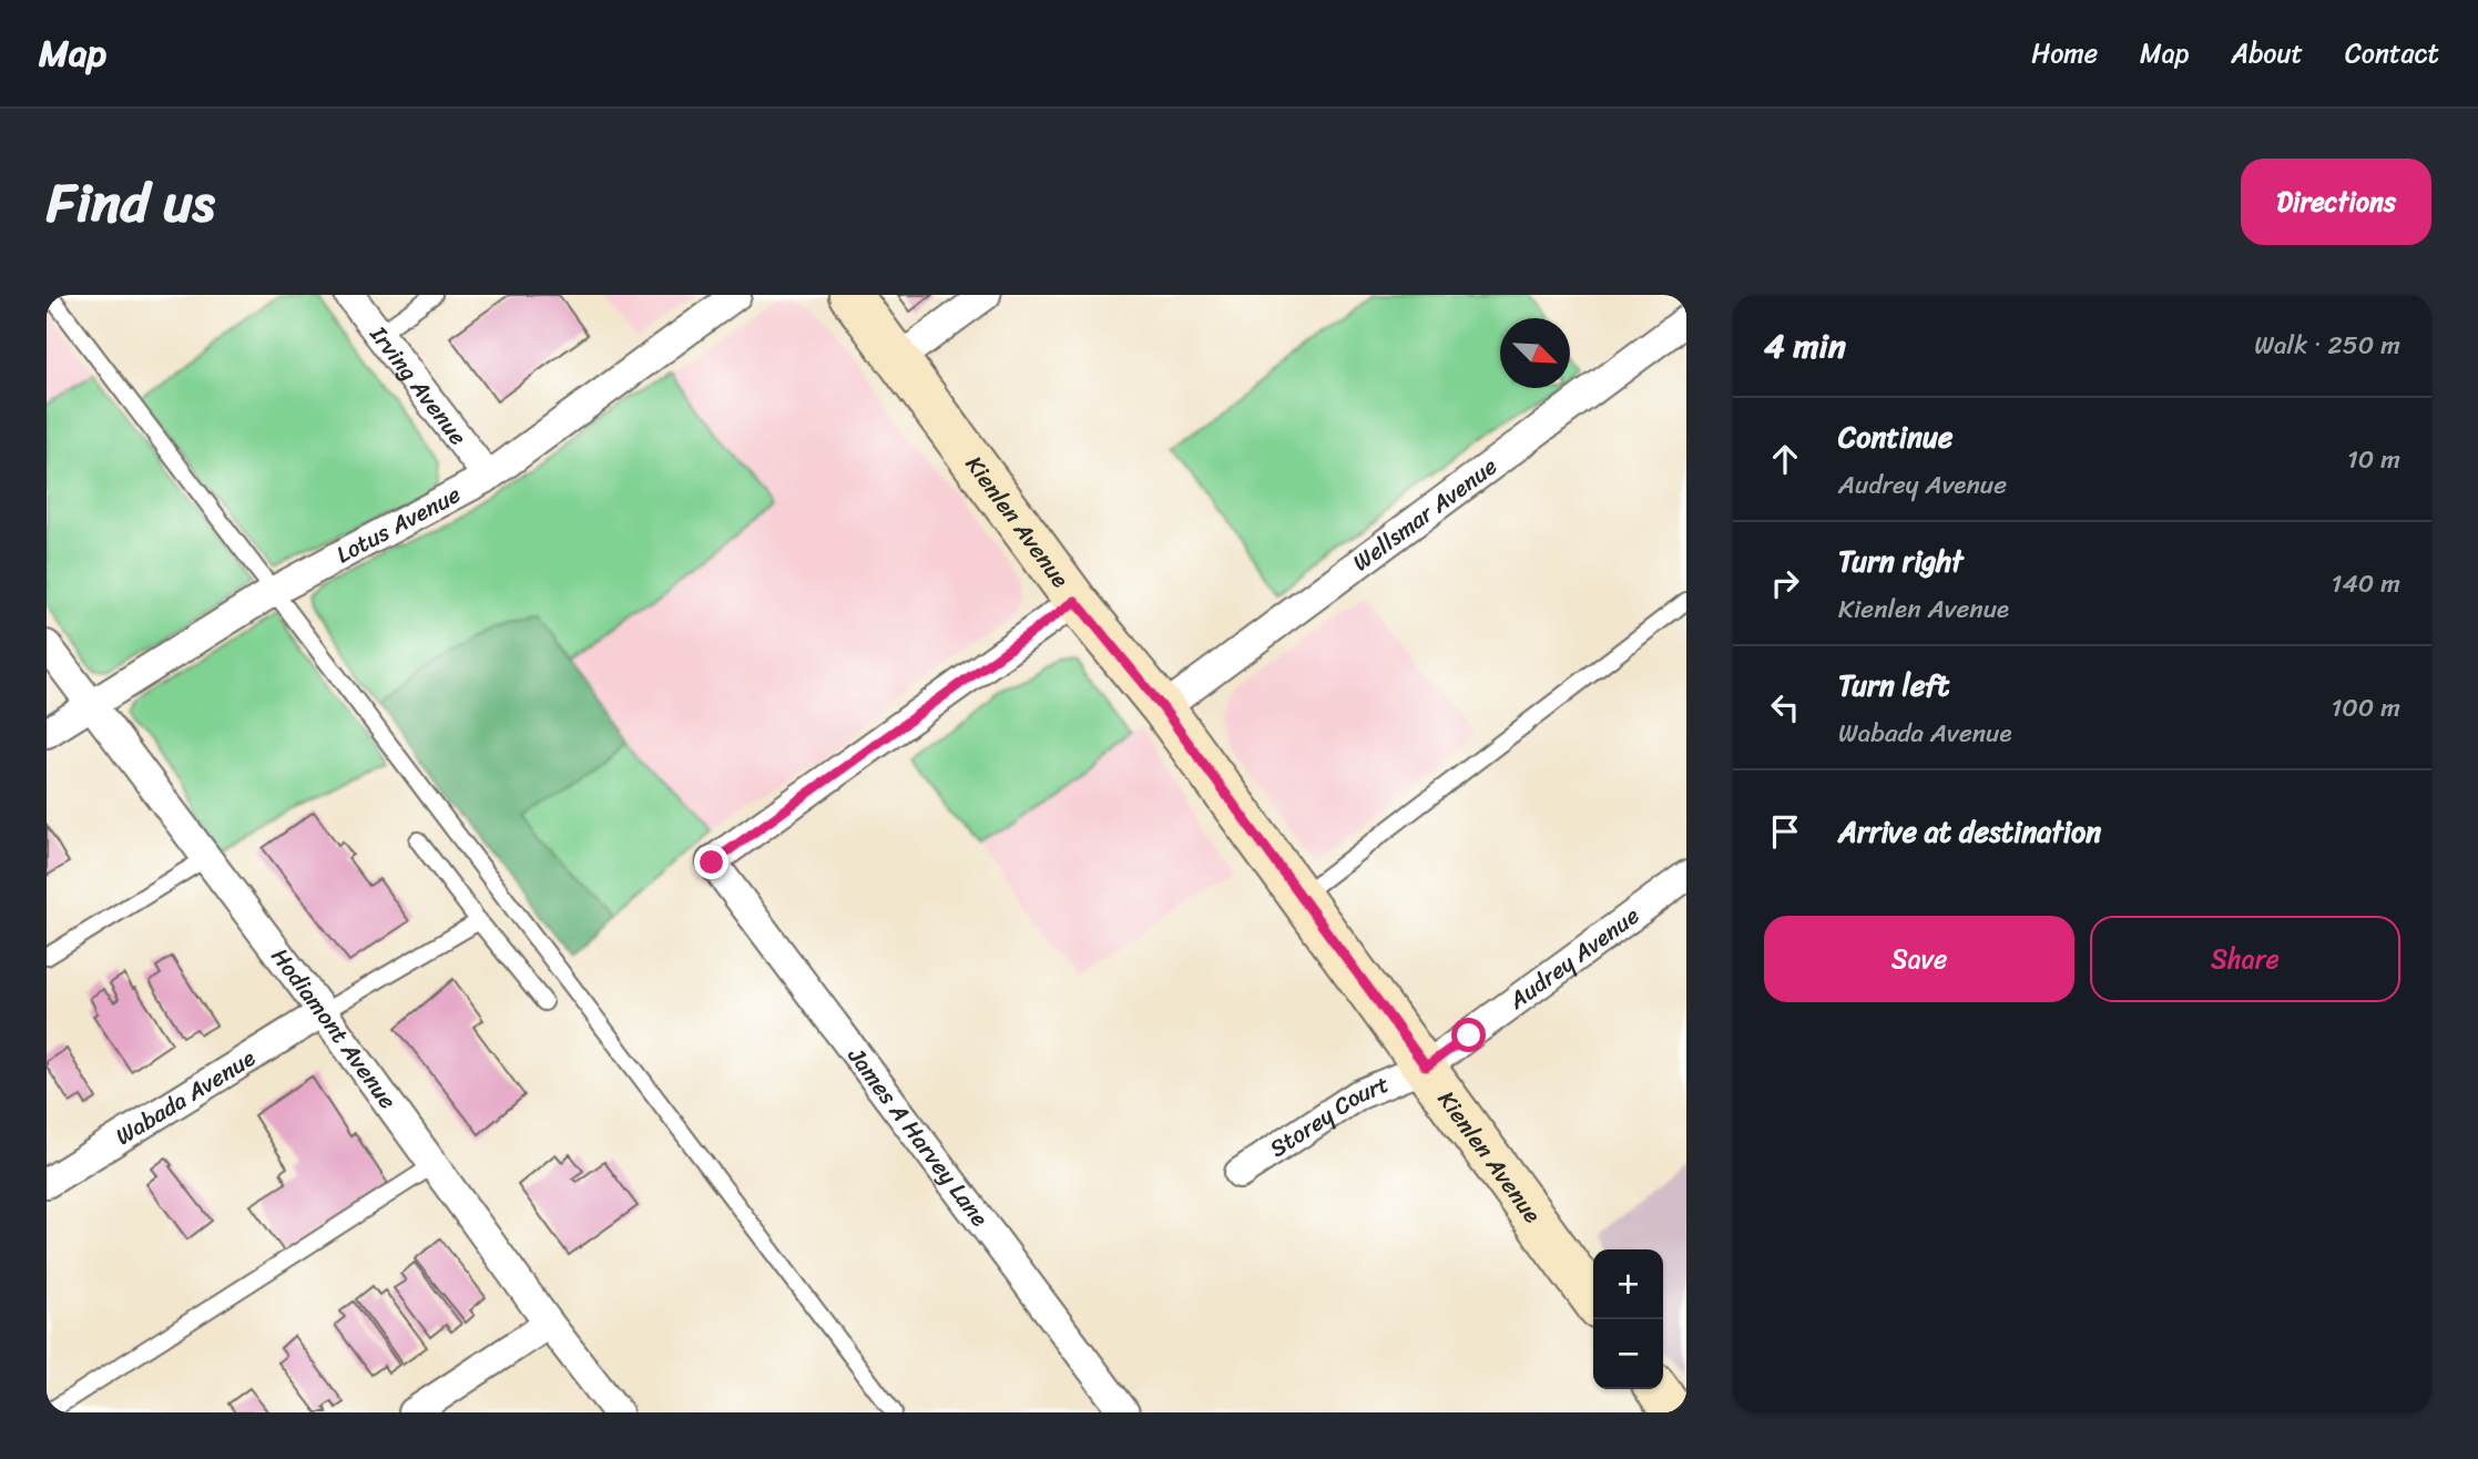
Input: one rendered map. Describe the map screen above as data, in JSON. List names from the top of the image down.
{
  "streets": {
    "main road": ["Kienlen Avenue"],
    "street": [
      "Irving Avenue",
      "Wellsmar Avenue",
      "Lotus Avenue",
      "Audrey Avenue",
      "Hodiamont Avenue",
      "Wabada Avenue",
      "Storey Court",
      "James A Harvey Lane"
    ]
  },
  "crossings": [
    ["Irving Avenue", "Lotus Avenue"],
    ["Wellsmar Avenue", "Kienlen Avenue"],
    ["Kienlen Avenue", "Audrey Avenue"],
    ["Kienlen Avenue", "Storey Court"],
    ["Kienlen Avenue", "James A Harvey Lane"],
    ["Lotus Avenue", "Hodiamont Avenue"],
    ["Audrey Avenue", "Storey Court"],
    ["Hodiamont Avenue", "Wabada Avenue"]
  ],
  "north": "bottom right",
  "page": {
    "header": "Map",
    "nav": [
      "Home",
      "Map",
      "About",
      "Contact"
    ],
    "title": "Find us",
    "buttons": [
      "Directions",
      ["Save", "Share"]
    ],
    "heading": ["4 min", "Walk · 250 m"],
    "list": [
      ["Continue", "Audrey Avenue", "10 m"],
      ["Turn right", "Kienlen Avenue", "140 m"],
      ["Turn left", "Wabada Avenue", "100 m"],
      "Arrive at destination"
    ],
    "map_buttons": ["+", "−"]
  }
}
